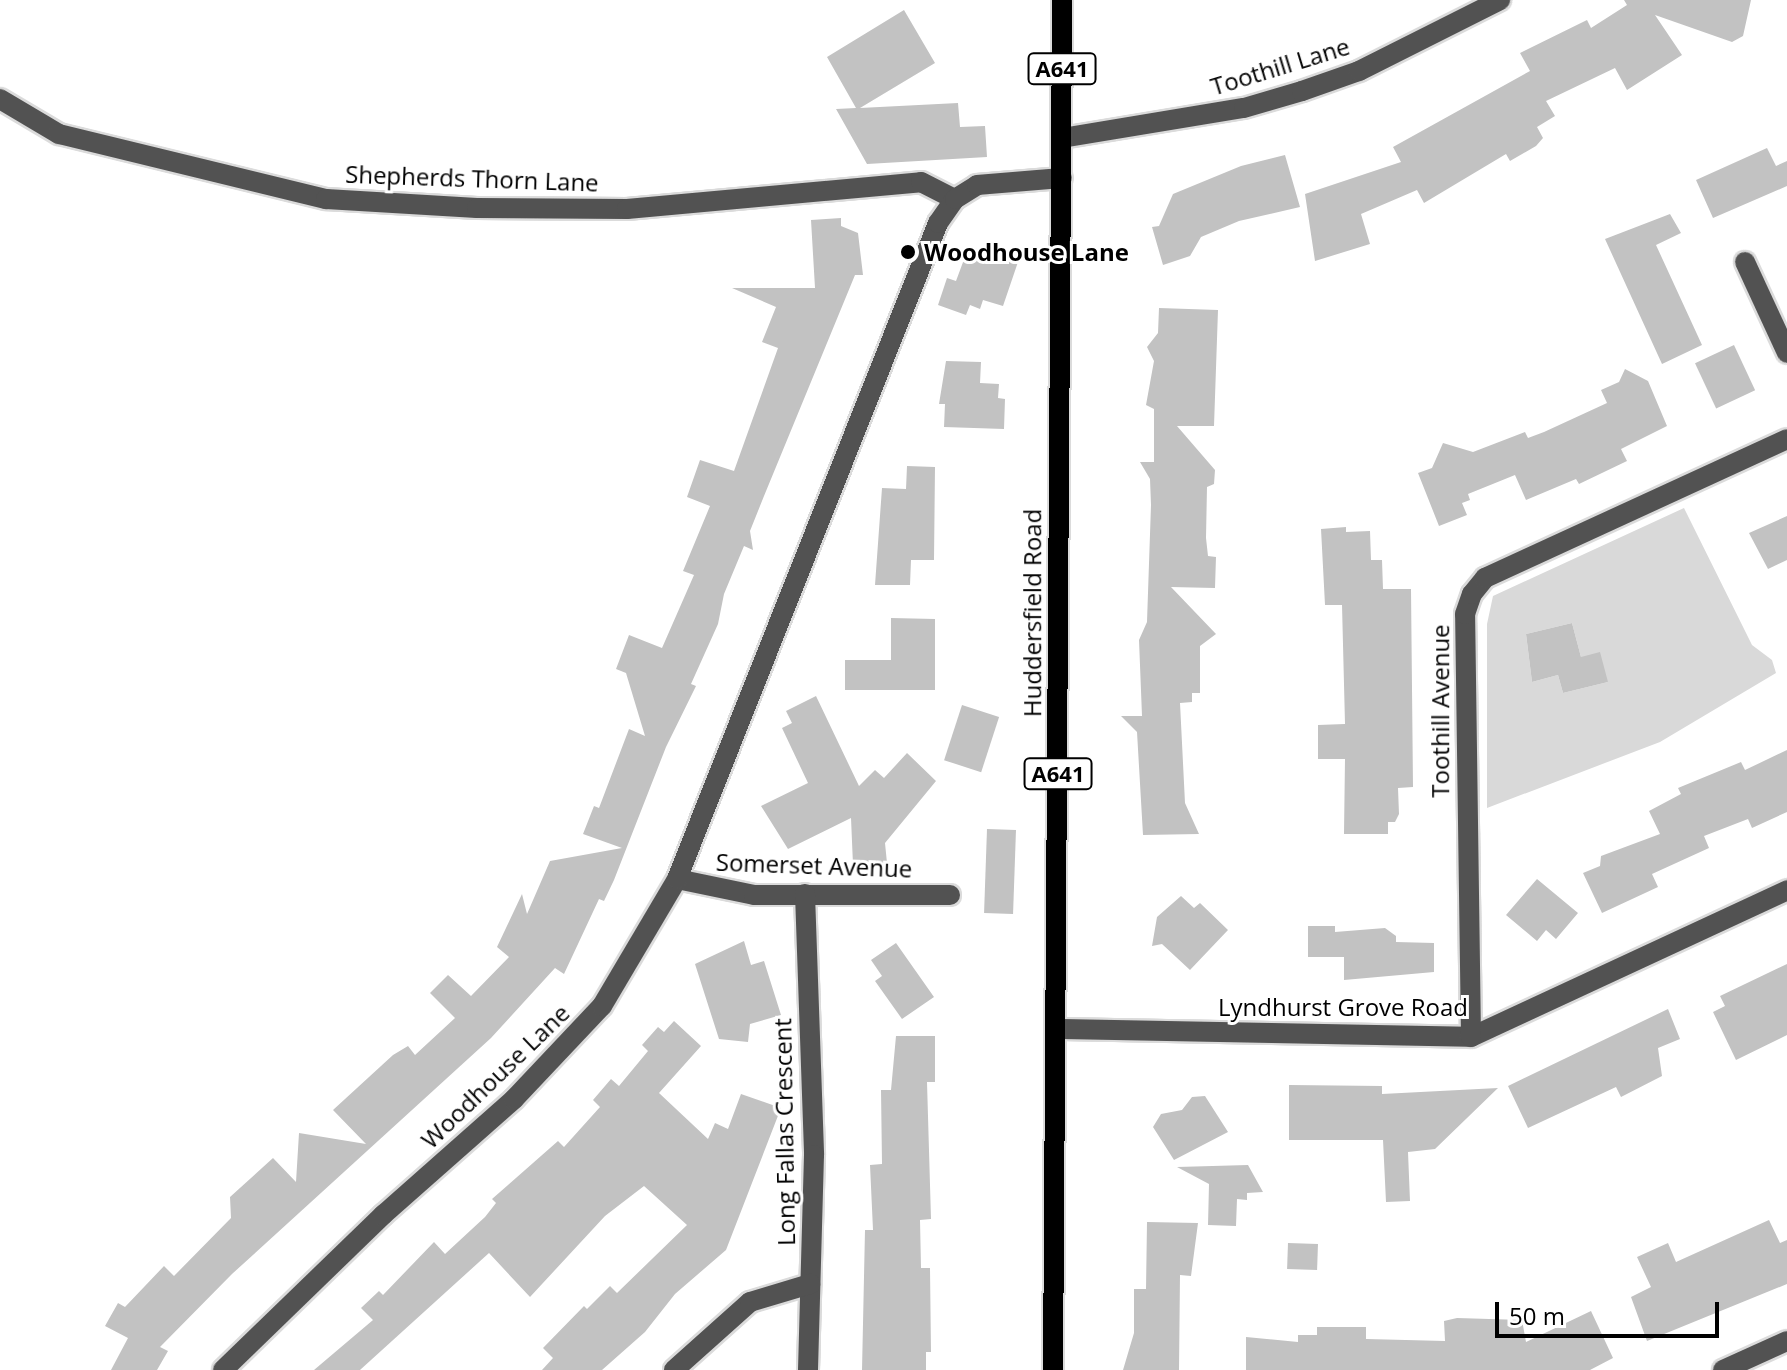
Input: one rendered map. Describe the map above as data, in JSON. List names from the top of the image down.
{
  "streets": {
    "main road": ["A641", "Huddersfield Road"],
    "street": [
      "Toothill Lane",
      "Shepherds Thorn Lane",
      "Toothill Avenue",
      "Somerset Avenue",
      "Lyndhurst Grove Road",
      "Woodhouse Lane",
      "Long Fallas Crescent"
    ]
  },
  "crossings": [
    ["Toothill Lane", "Huddersfield Road"],
    ["Shepherds Thorn Lane", "Woodhouse Lane"],
    ["Huddersfield Road", "Lyndhurst Grove Road"],
    ["Toothill Avenue", "Lyndhurst Grove Road"],
    ["Somerset Avenue", "Woodhouse Lane"],
    ["Somerset Avenue", "Long Fallas Crescent"]
  ],
  "places": ["Woodhouse Lane"],
  "scale_bar": "50 m"
}
